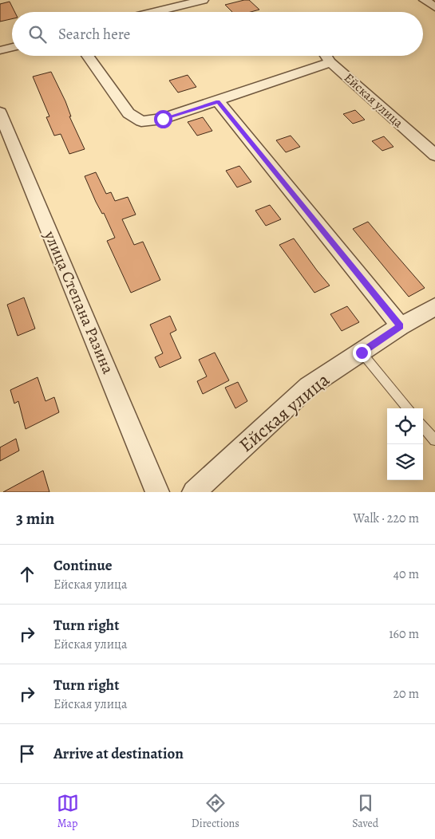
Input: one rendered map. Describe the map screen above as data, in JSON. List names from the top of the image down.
{
  "streets": {
    "street": ["Ейская улица", "улица Степана Разина"]
  },
  "page": {
    "search": "Search here",
    "heading": ["3 min", "Walk · 220 m"],
    "list": [
      ["Continue", "Ейская улица", "40 m"],
      ["Turn right", "Ейская улица", "160 m"],
      ["Turn right", "Ейская улица", "20 m"],
      "Arrive at destination"
    ],
    "nav": ["Map", "Directions", "Saved"]
  }
}
